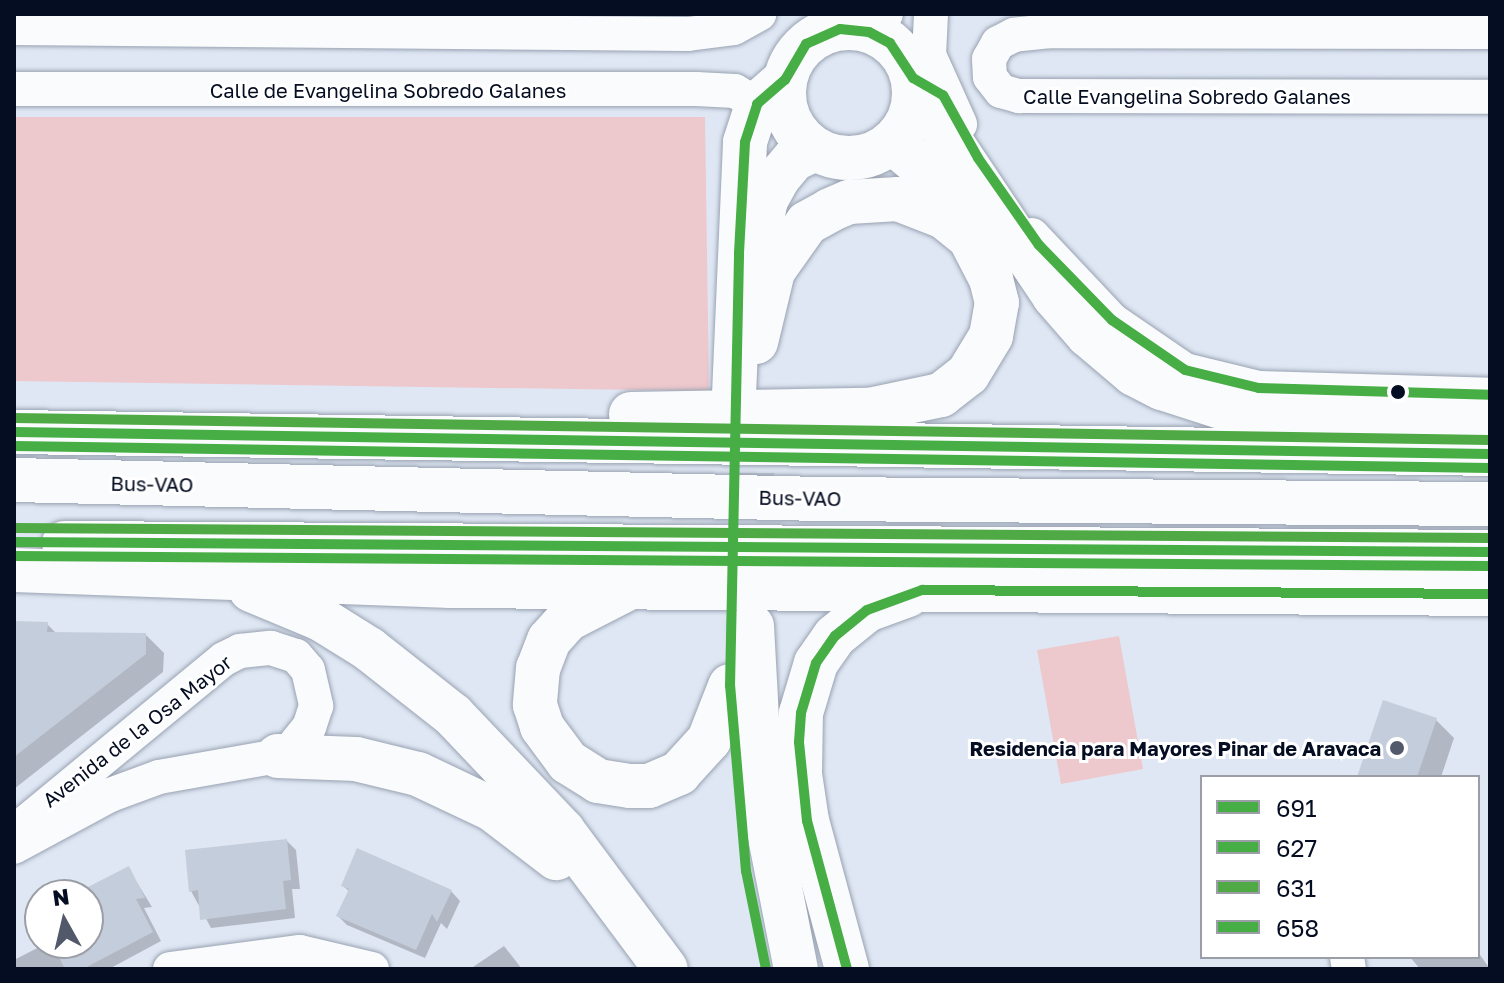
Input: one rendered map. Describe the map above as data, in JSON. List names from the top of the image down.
{
  "streets": {
    "highway": ["Bus-VAO"],
    "street": ["Calle de Evangelina Sobredo Galanes", "Calle Evangelina Sobredo Galanes", "Avenida de la Osa Mayor"]
  },
  "places": ["Residencia para Mayores Pinar de Aravaca"],
  "lines": [
    "transit line 658",
    "transit line 631",
    "transit line 691",
    "transit line 627"
  ],
  "legend": [
    "691",
    "627",
    "631",
    "658"
  ],
  "north": "top"
}
